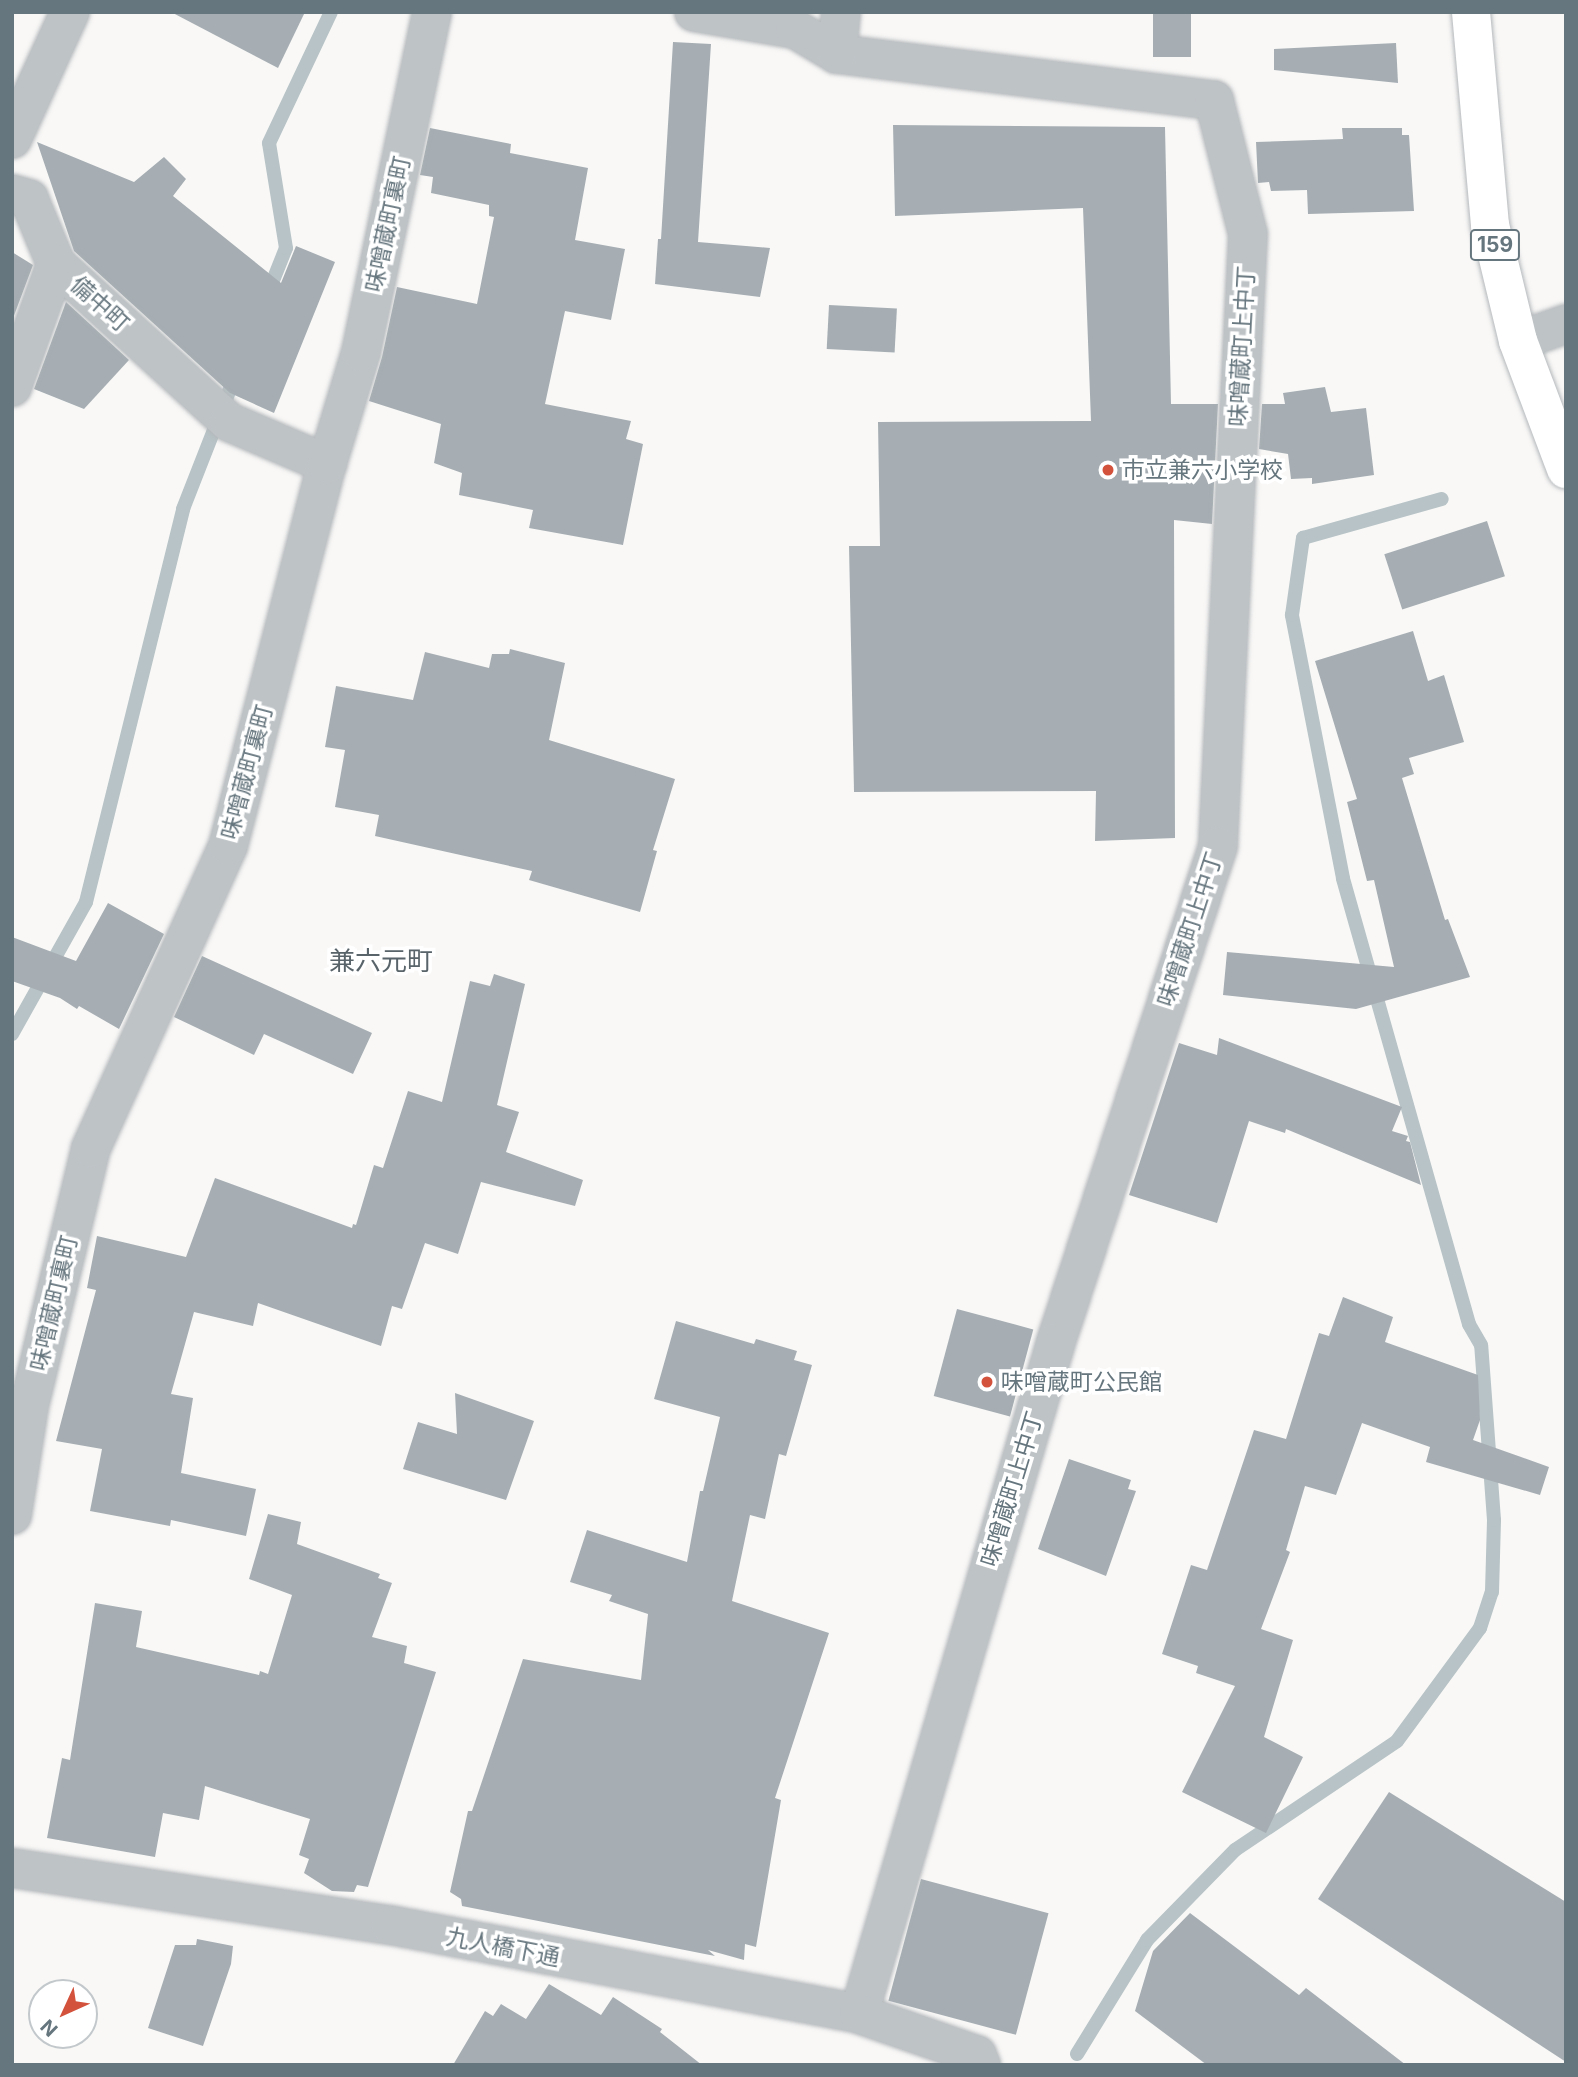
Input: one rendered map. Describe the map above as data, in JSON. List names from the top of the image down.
{
  "streets": {
    "highway": ["159"],
    "street": [
      "味噌蔵町裏町",
      "備中町",
      "味噌蔵町上中丁",
      "九人橋下通"
    ]
  },
  "crossings": [
    ["味噌蔵町裏町", "備中町"],
    ["味噌蔵町上中丁", "九人橋下通"]
  ],
  "districts": ["兼六元町"],
  "places": ["市立兼六小学校", "味噌蔵町公民館"],
  "north": "bottom left"
}
